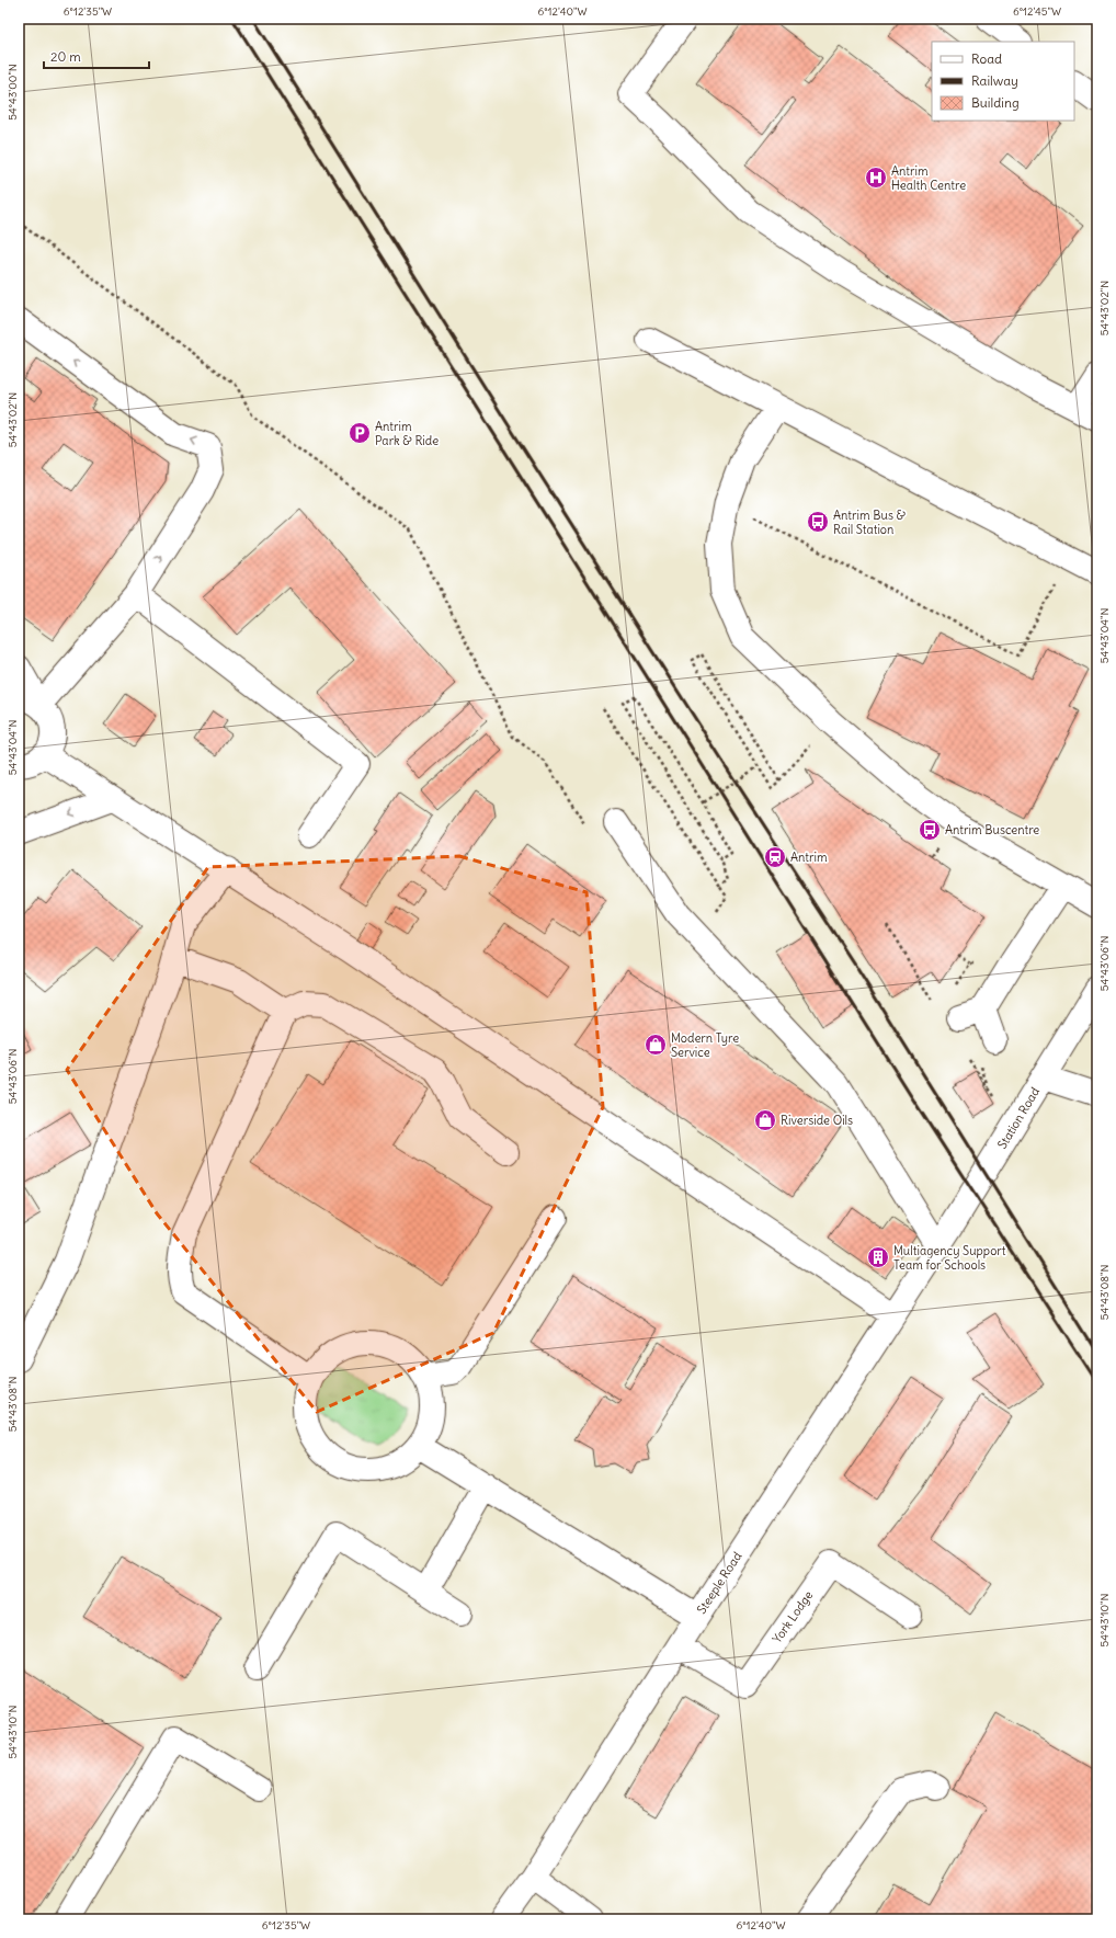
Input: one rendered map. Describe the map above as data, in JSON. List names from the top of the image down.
{
  "streets": {
    "street": ["Station Road", "Steeple Road", "York Lodge"]
  },
  "crossings": [
    ["Station Road", "Steeple Road"],
    ["Steeple Road", "York Lodge"]
  ],
  "places": {
    "hospital": ["Antrim Health Centre"],
    "parking": ["Antrim Park & Ride"],
    "bus stop": ["Antrim Bus & Rail Station", "Antrim Buscentre"],
    "station": ["Antrim"],
    "shop": ["Modern Tyre Service", "Riverside Oils"],
    "building": ["Multiagency Support Team for Schools"]
  },
  "legend": ["Road", "Railway", "Building"],
  "scale_bar": "20 m",
  "coordinates": [
    "6°12'35\"W",
    "6°12'40\"W",
    "6°12'45\"W",
    "54°43'00\"N",
    "54°43'02\"N",
    "54°43'04\"N",
    "54°43'06\"N",
    "54°43'08\"N",
    "54°43'10\"N"
  ]
}
